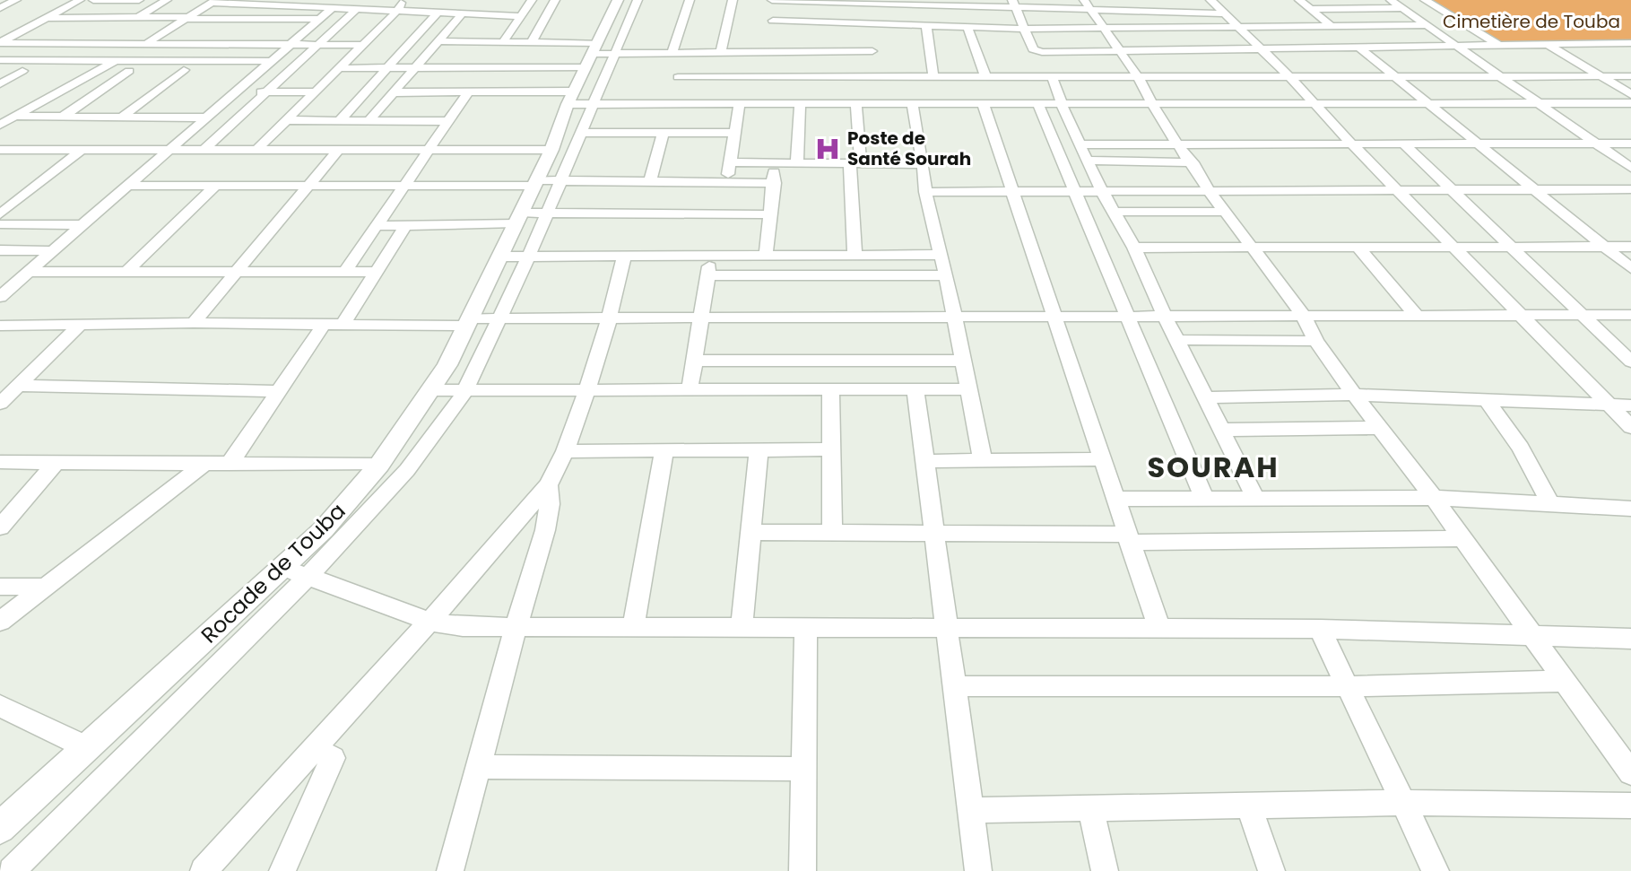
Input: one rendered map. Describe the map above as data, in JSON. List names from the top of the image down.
{
  "streets": {
    "main road": ["Rocade de Touba"]
  },
  "districts": ["SOURAH"],
  "parks": ["Cimetière de Touba"],
  "places": {
    "hospital": ["Poste de Santé Sourah"]
  }
}
